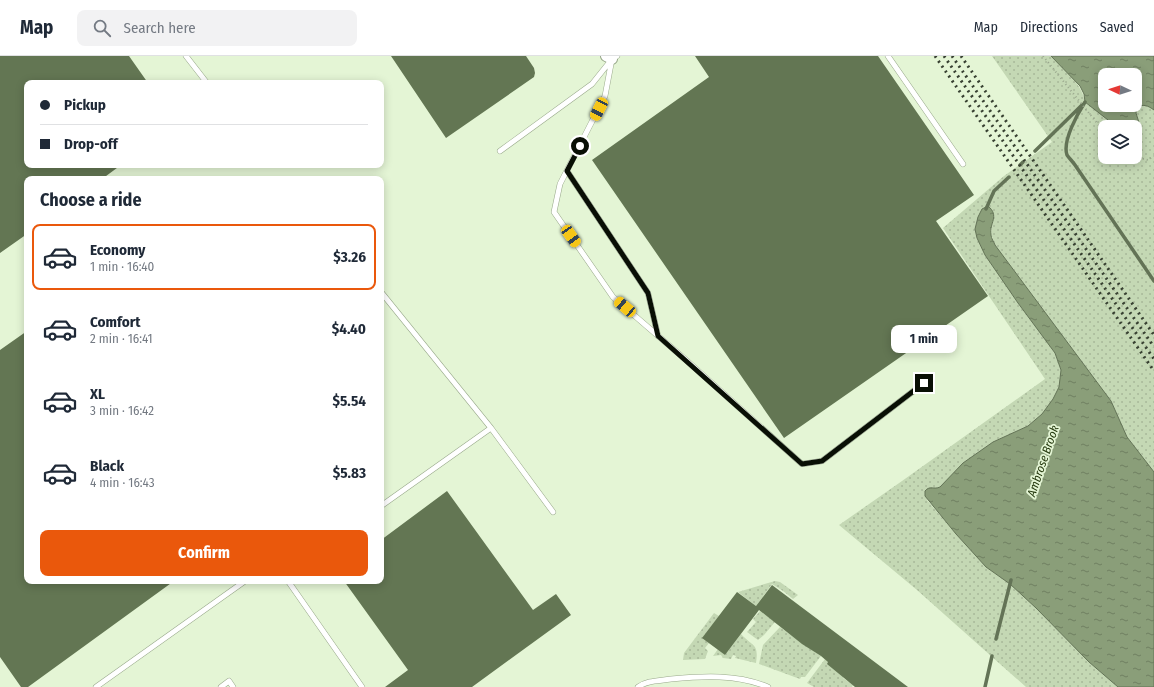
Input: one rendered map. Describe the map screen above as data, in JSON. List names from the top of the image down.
{
  "water": ["Ambrose Brook"],
  "north": "left",
  "page": {
    "header": "Map",
    "search": "Search here",
    "nav": ["Map", "Directions", "Saved"],
    "banner": ["Pickup", "Drop-off"],
    "heading": "Choose a ride",
    "list": [
      {
        "name": "Economy",
        "note": "1 min · 16:40",
        "value": "$3.26"
      },
      {
        "name": "Comfort",
        "note": "2 min · 16:41",
        "value": "$4.40"
      },
      {
        "name": "XL",
        "note": "3 min · 16:42",
        "value": "$5.54"
      },
      {
        "name": "Black",
        "note": "4 min · 16:43",
        "value": "$5.83"
      }
    ],
    "bubble": "1 min",
    "buttons": "Confirm"
  }
}
